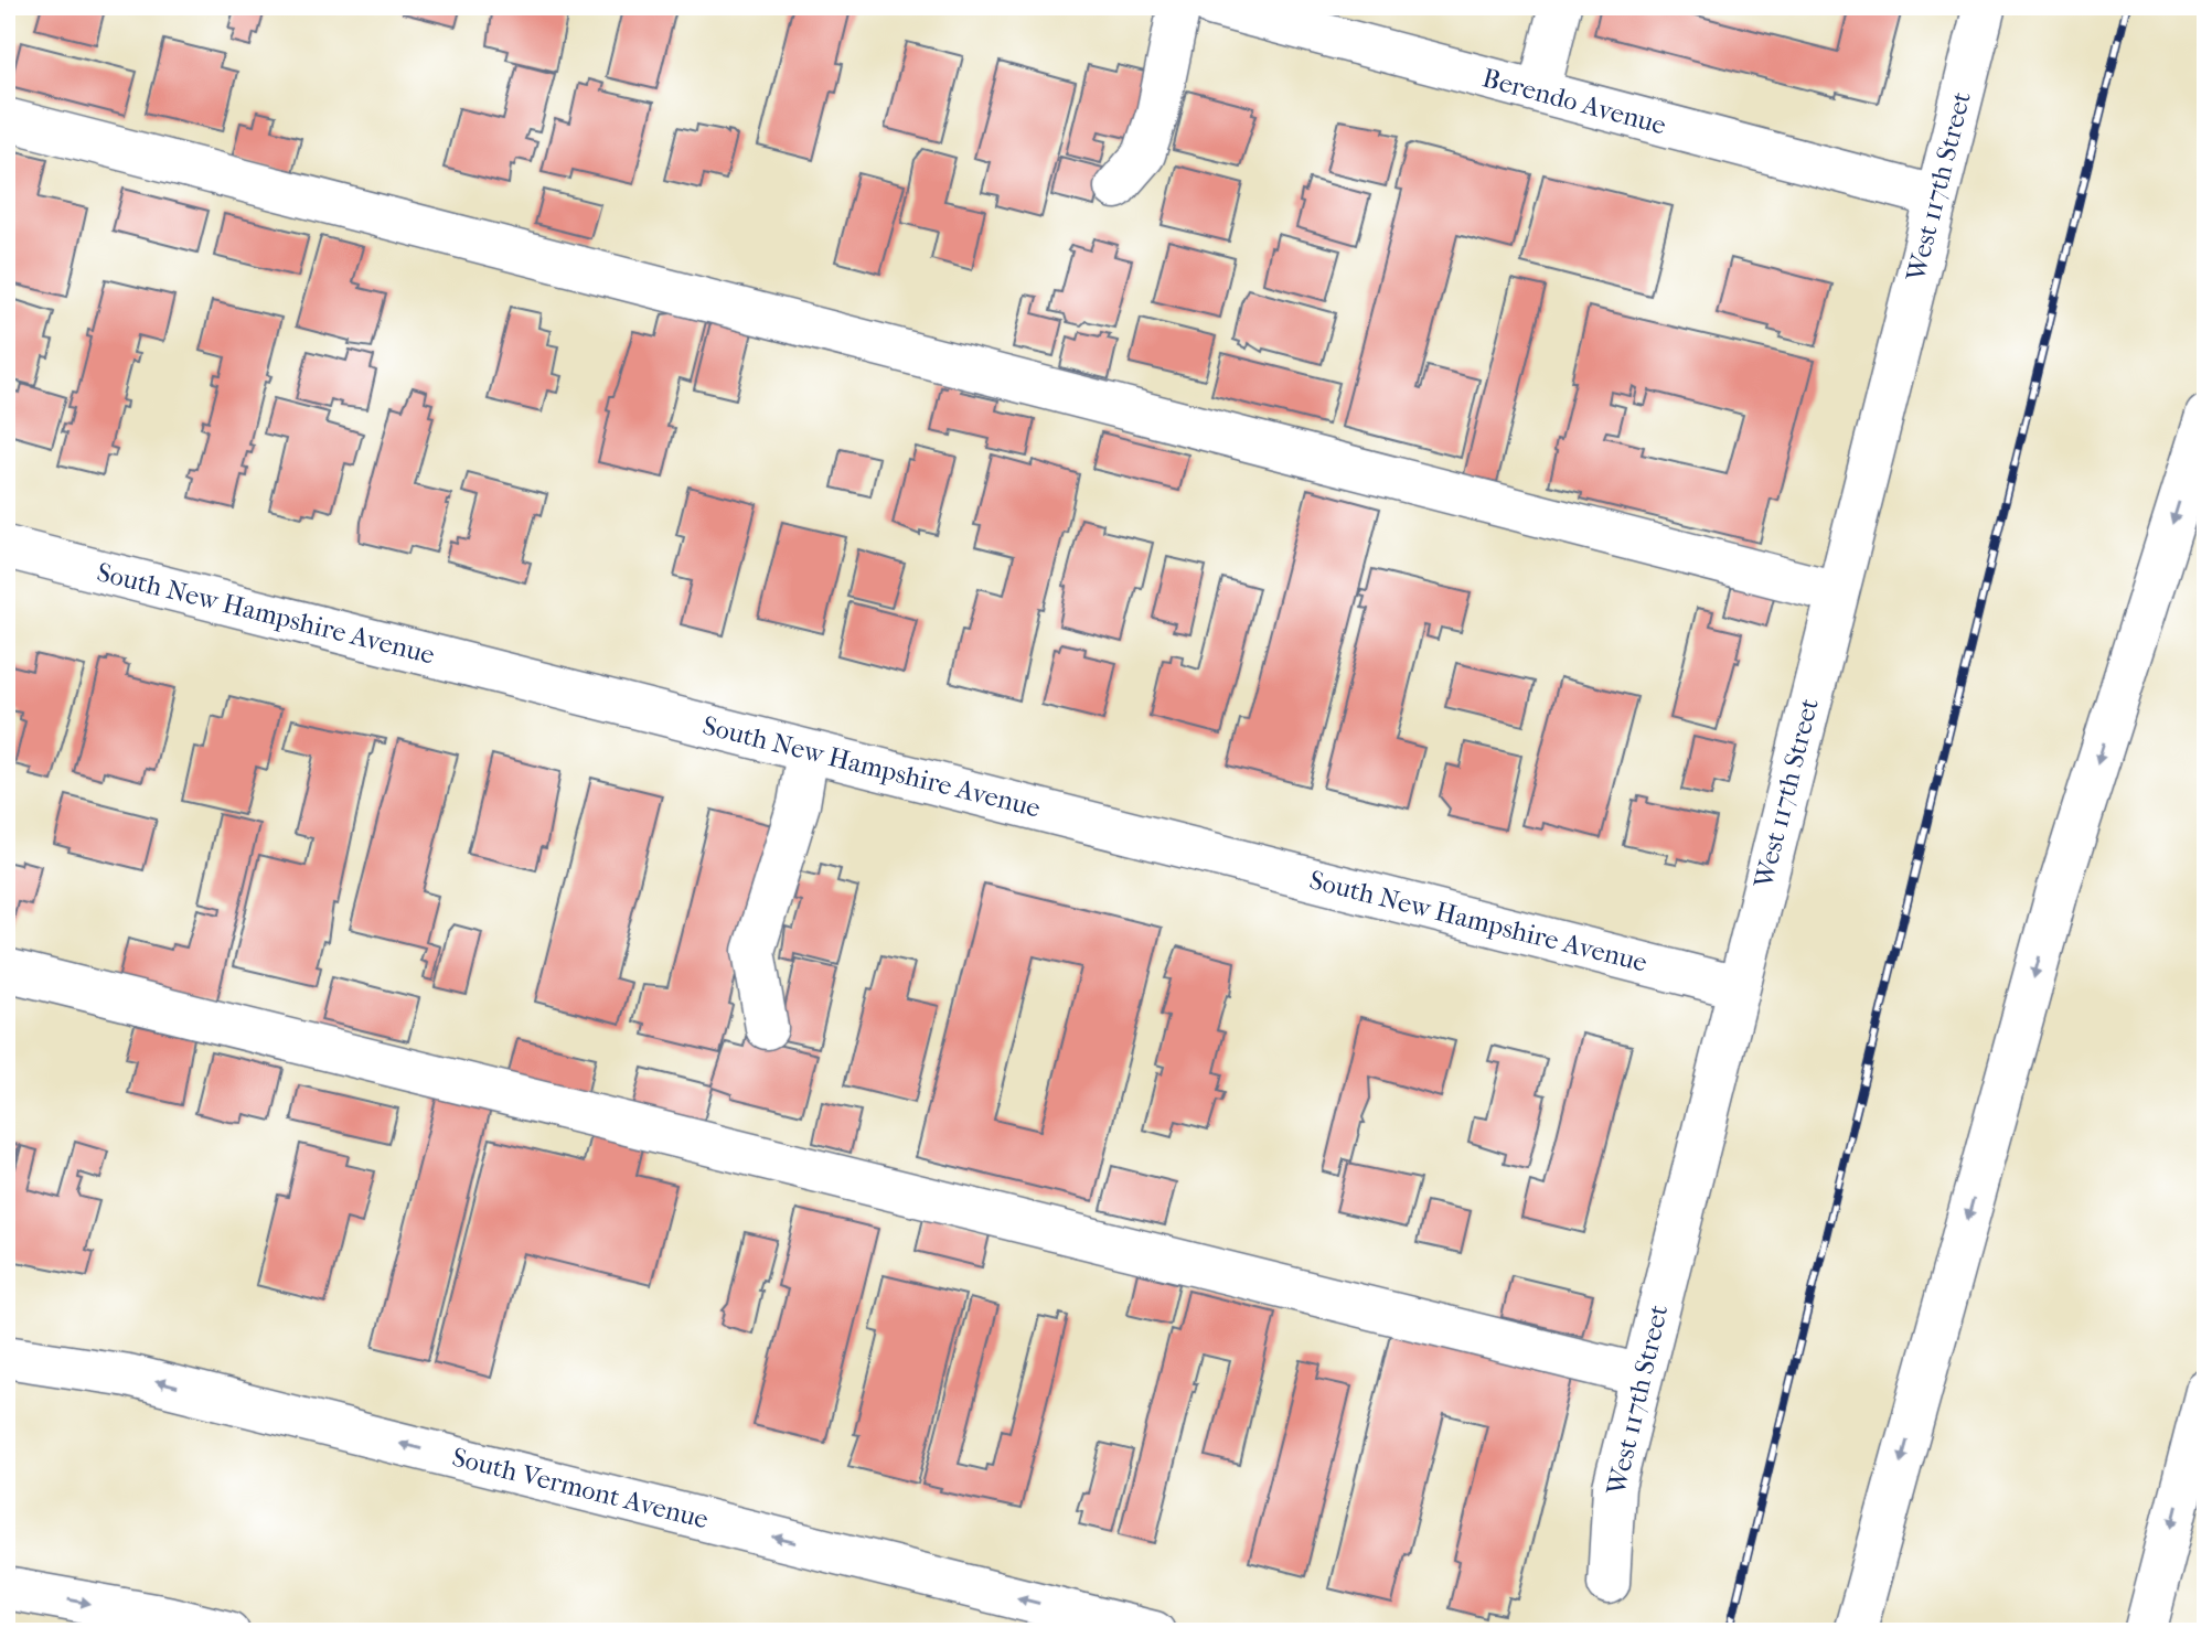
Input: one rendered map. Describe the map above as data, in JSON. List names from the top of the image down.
{
  "streets": {
    "main road": [
      "Berendo Avenue",
      "West 117th Street",
      "South New Hampshire Avenue",
      "South Vermont Avenue"
    ]
  },
  "crossings": [
    ["Berendo Avenue", "West 117th Street"],
    ["West 117th Street", "South New Hampshire Avenue"]
  ]
}
